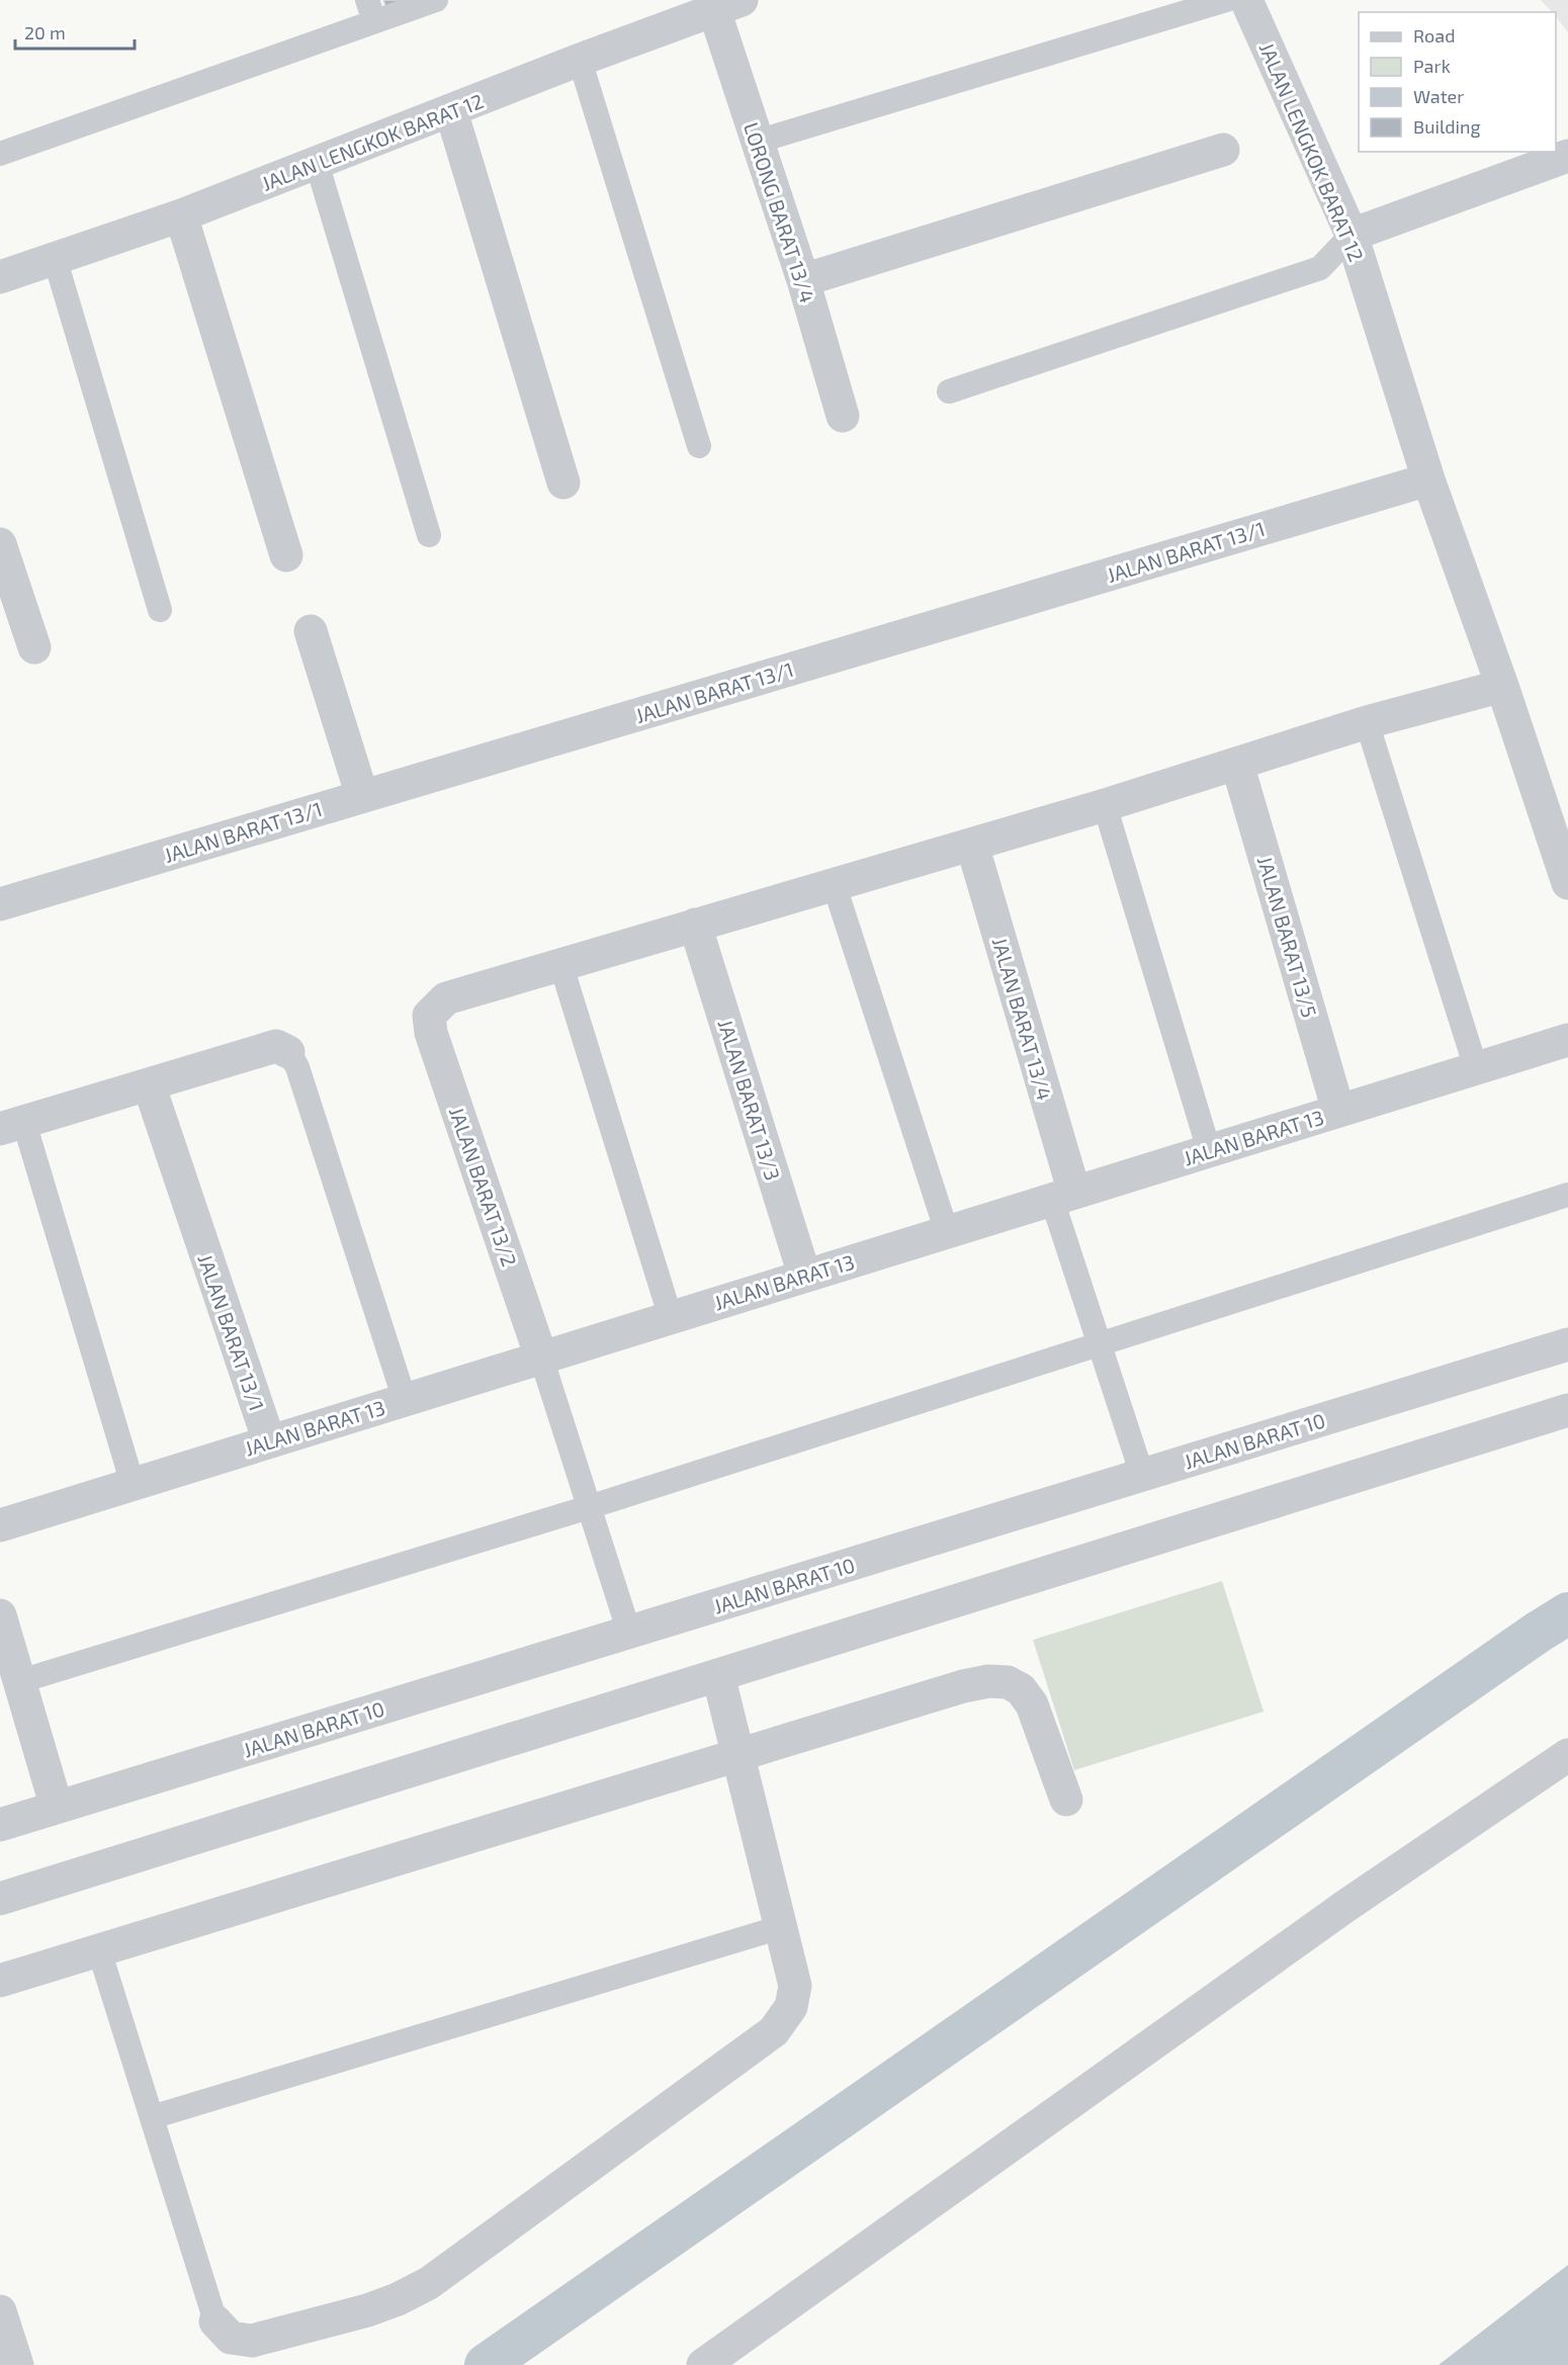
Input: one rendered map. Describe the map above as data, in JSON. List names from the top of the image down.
{
  "streets": {
    "street": [
      "JALAN LENGKOK BARAT 12",
      "LORONG BARAT 13/4",
      "JALAN BARAT 13/1",
      "JALAN BARAT 13/5",
      "JALAN BARAT 13/4",
      "JALAN BARAT 13/3",
      "JALAN BARAT 13",
      "JALAN BARAT 13/2",
      "JALAN BARAT 10"
    ]
  },
  "crossings": [
    ["JALAN LENGKOK BARAT 12", "LORONG BARAT 13/4"],
    ["JALAN LENGKOK BARAT 12", "JALAN BARAT 13/1"],
    ["JALAN BARAT 13/1", "JALAN BARAT 13"],
    ["JALAN BARAT 13/5", "JALAN BARAT 13"],
    ["JALAN BARAT 13/4", "JALAN BARAT 13"],
    ["JALAN BARAT 13/3", "JALAN BARAT 13"],
    ["JALAN BARAT 13", "JALAN BARAT 13/2"]
  ],
  "legend": [
    "Road",
    "Park",
    "Water",
    "Building"
  ],
  "scale_bar": "20 m"
}
